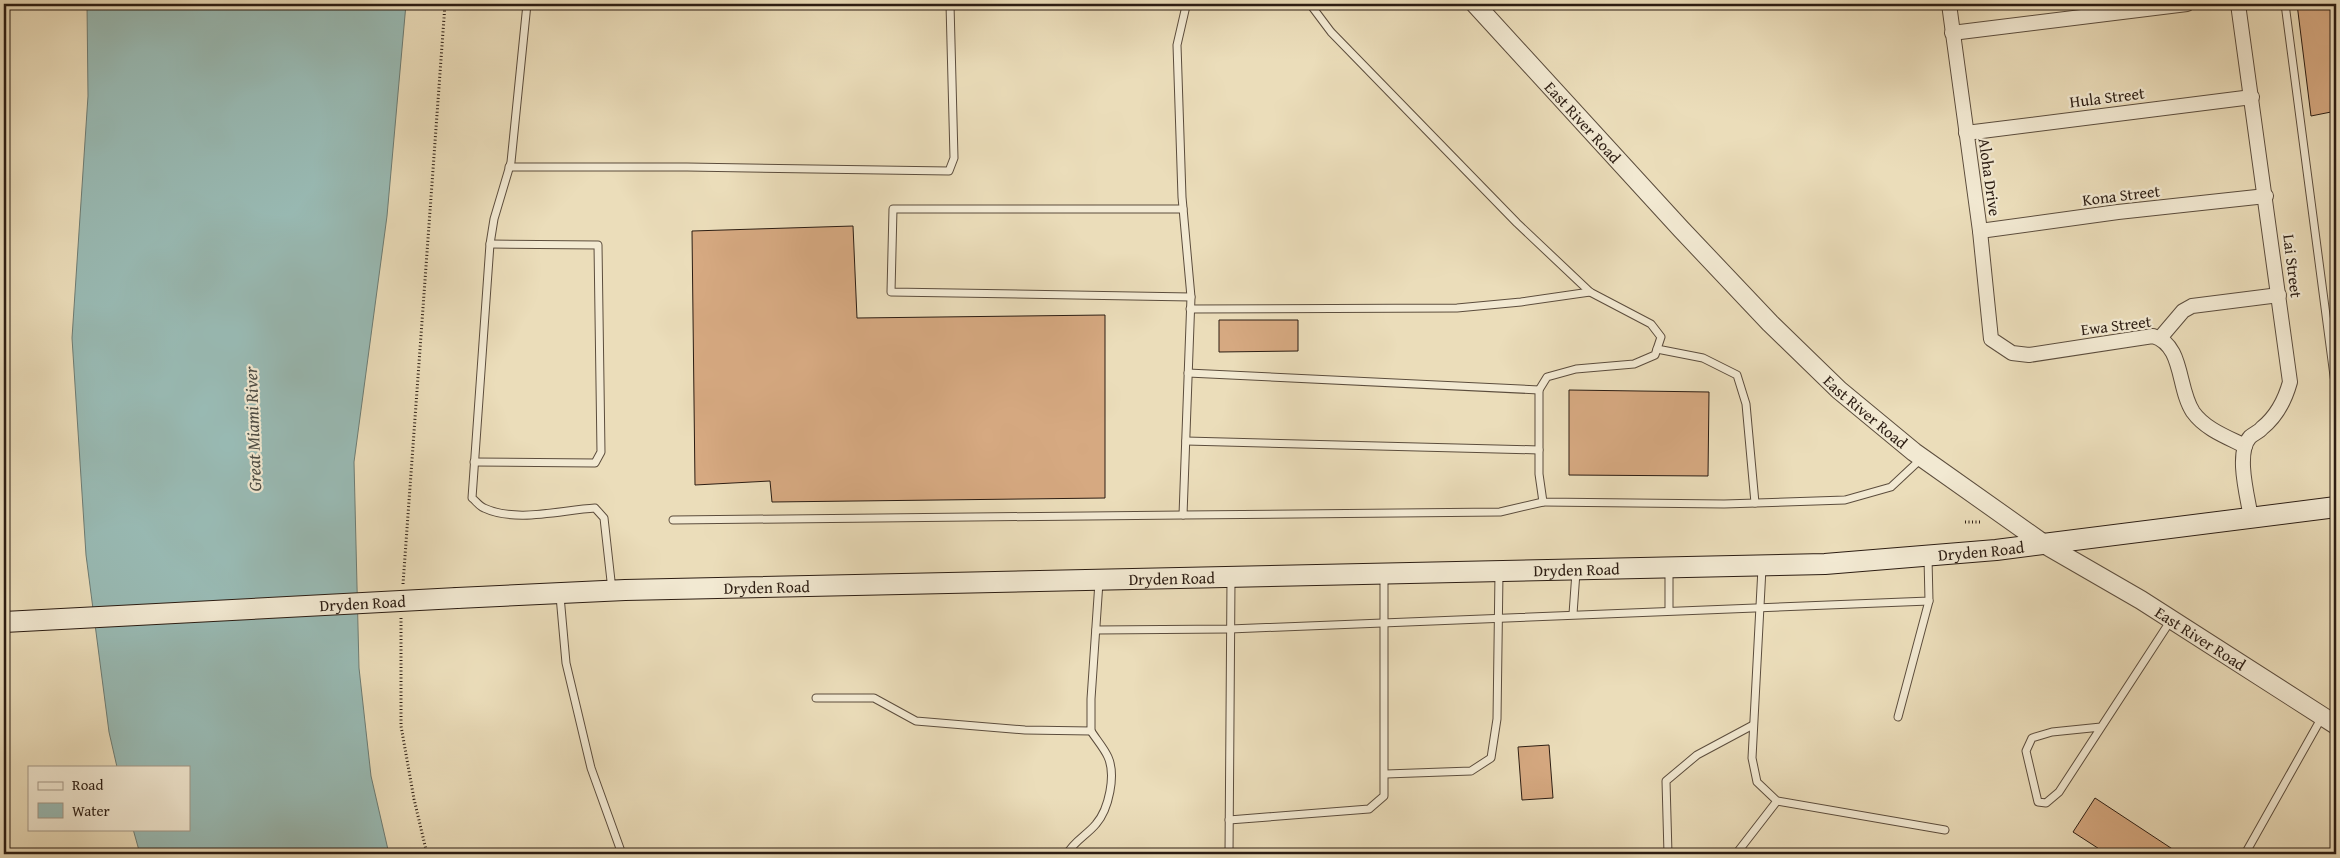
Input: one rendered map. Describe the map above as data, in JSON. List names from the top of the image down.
{
  "streets": {
    "main road": ["Dryden Road"],
    "street": [
      "Hula Street",
      "East River Road",
      "Aloha Drive",
      "Kona Street",
      "Lai Street",
      "Ewa Street"
    ]
  },
  "crossings": [
    ["Hula Street", "Aloha Drive"],
    ["Hula Street", "Lai Street"],
    ["East River Road", "Dryden Road"],
    ["Aloha Drive", "Kona Street"],
    ["Aloha Drive", "Ewa Street"],
    ["Kona Street", "Lai Street"],
    ["Lai Street", "Ewa Street"]
  ],
  "water": ["Great Miami River"],
  "legend": ["Road", "Water"]
}
